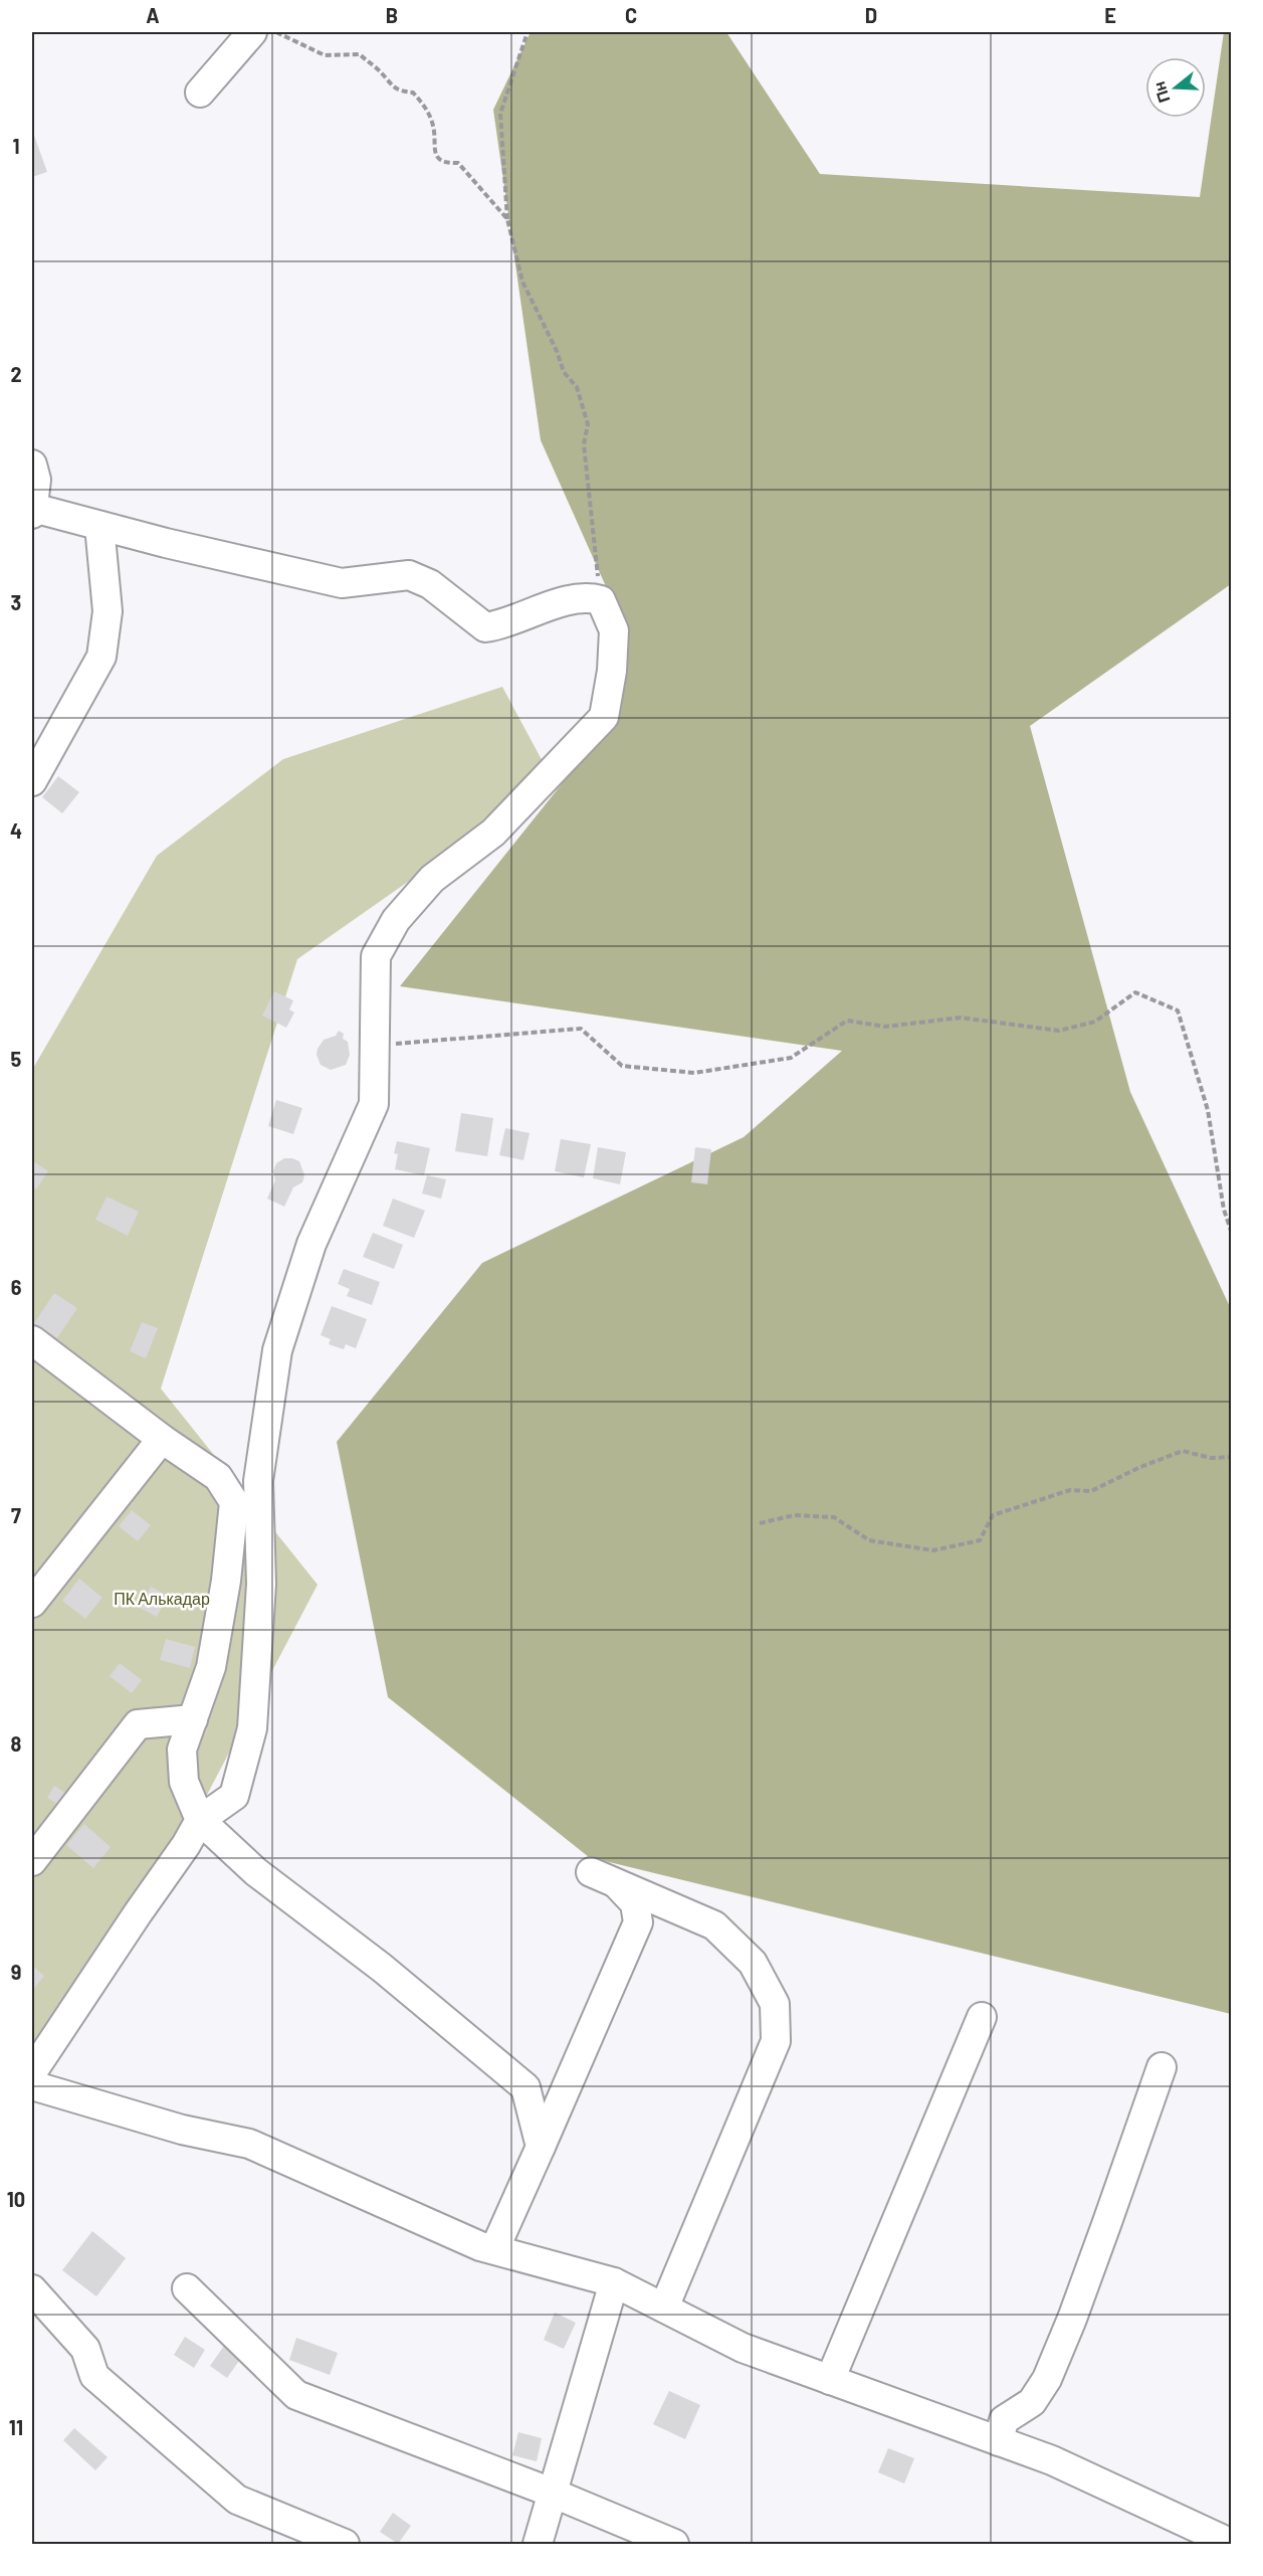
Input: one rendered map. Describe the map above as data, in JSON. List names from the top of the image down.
{
  "parks": ["ПК Алькадар"],
  "north": "left",
  "grid": {
    "columns": [
      "A",
      "B",
      "C",
      "D",
      "E"
    ],
    "rows": [
      "1",
      "2",
      "3",
      "4",
      "5",
      "6",
      "7",
      "8",
      "9",
      "10",
      "11"
    ]
  }
}
